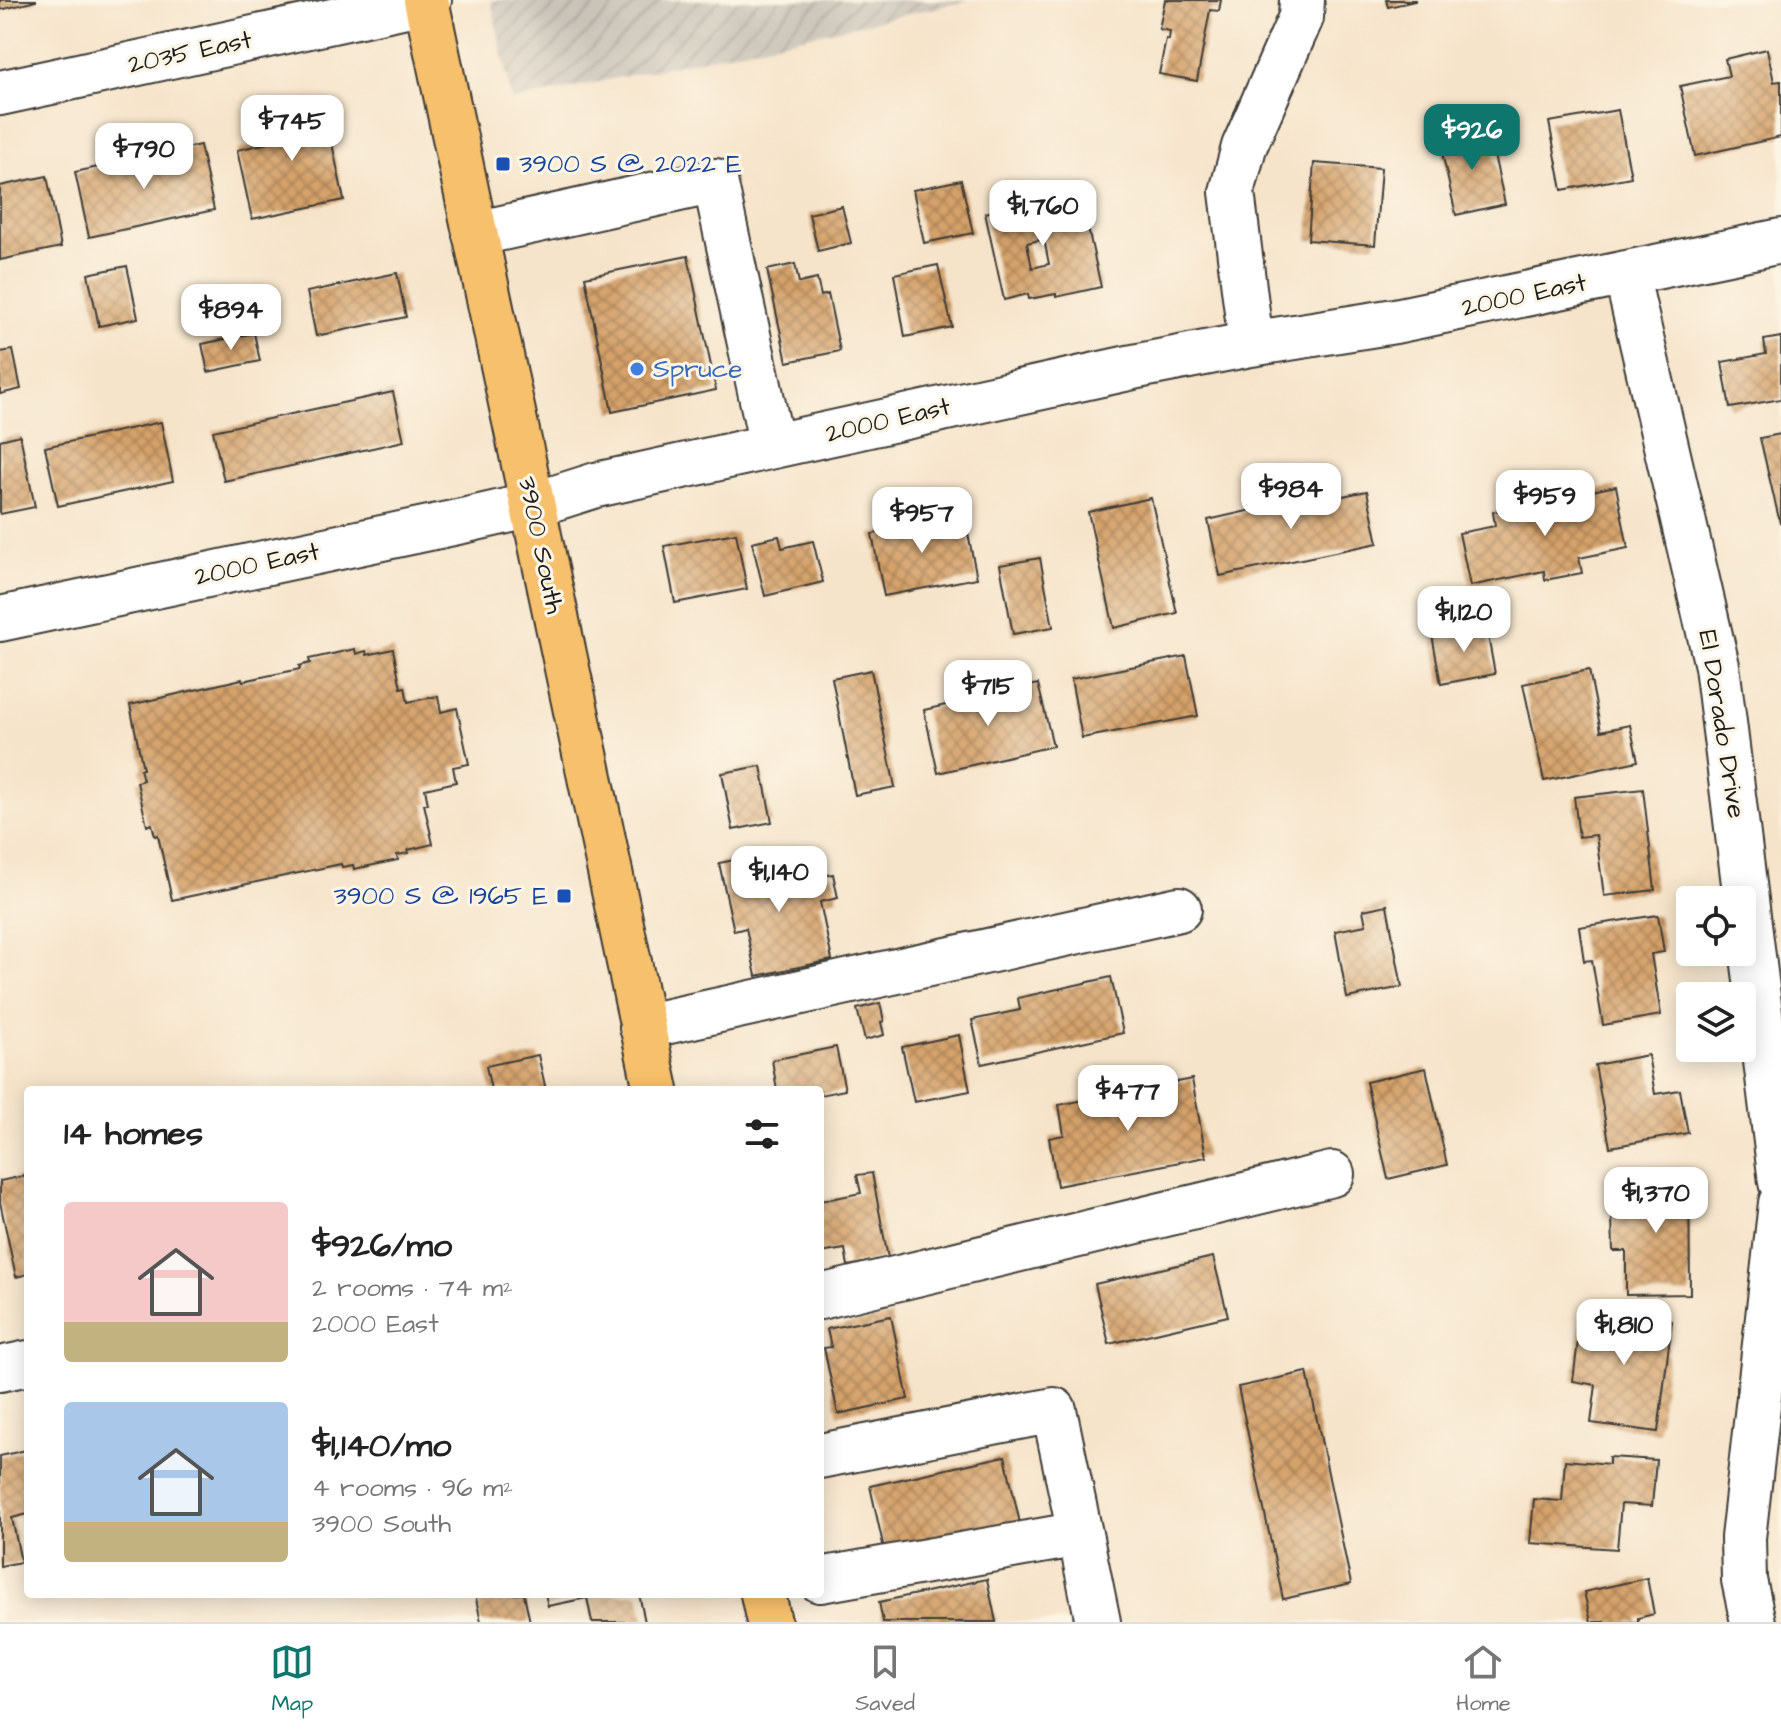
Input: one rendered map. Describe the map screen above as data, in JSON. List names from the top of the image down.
{
  "streets": {
    "main road": ["3900 South"],
    "street": ["2035 East", "2000 East", "El Dorado Drive"]
  },
  "crossings": [
    ["2035 East", "3900 South"],
    ["2000 East", "3900 South"],
    ["2000 East", "El Dorado Drive"]
  ],
  "places": {
    "transit": ["3900 S @ 2022 E", "3900 S @ 1965 E"],
    "other": ["Spruce"]
  },
  "page": {
    "price": [
      "$745",
      "$926",
      "$790",
      "$1,760",
      "$894",
      "$984",
      "$959",
      "$957",
      "$1,120",
      "$715",
      "$1,140",
      "$477",
      "$1,370",
      "$1,810"
    ],
    "heading": "14 homes",
    "list": [
      {
        "name": "$926/mo",
        "note": "2 rooms · 74 m² · 2000 East"
      },
      {
        "name": "$1,140/mo",
        "note": "4 rooms · 96 m² · 3900 South"
      }
    ],
    "tabs": ["Map", "Saved", "Home"]
  }
}
